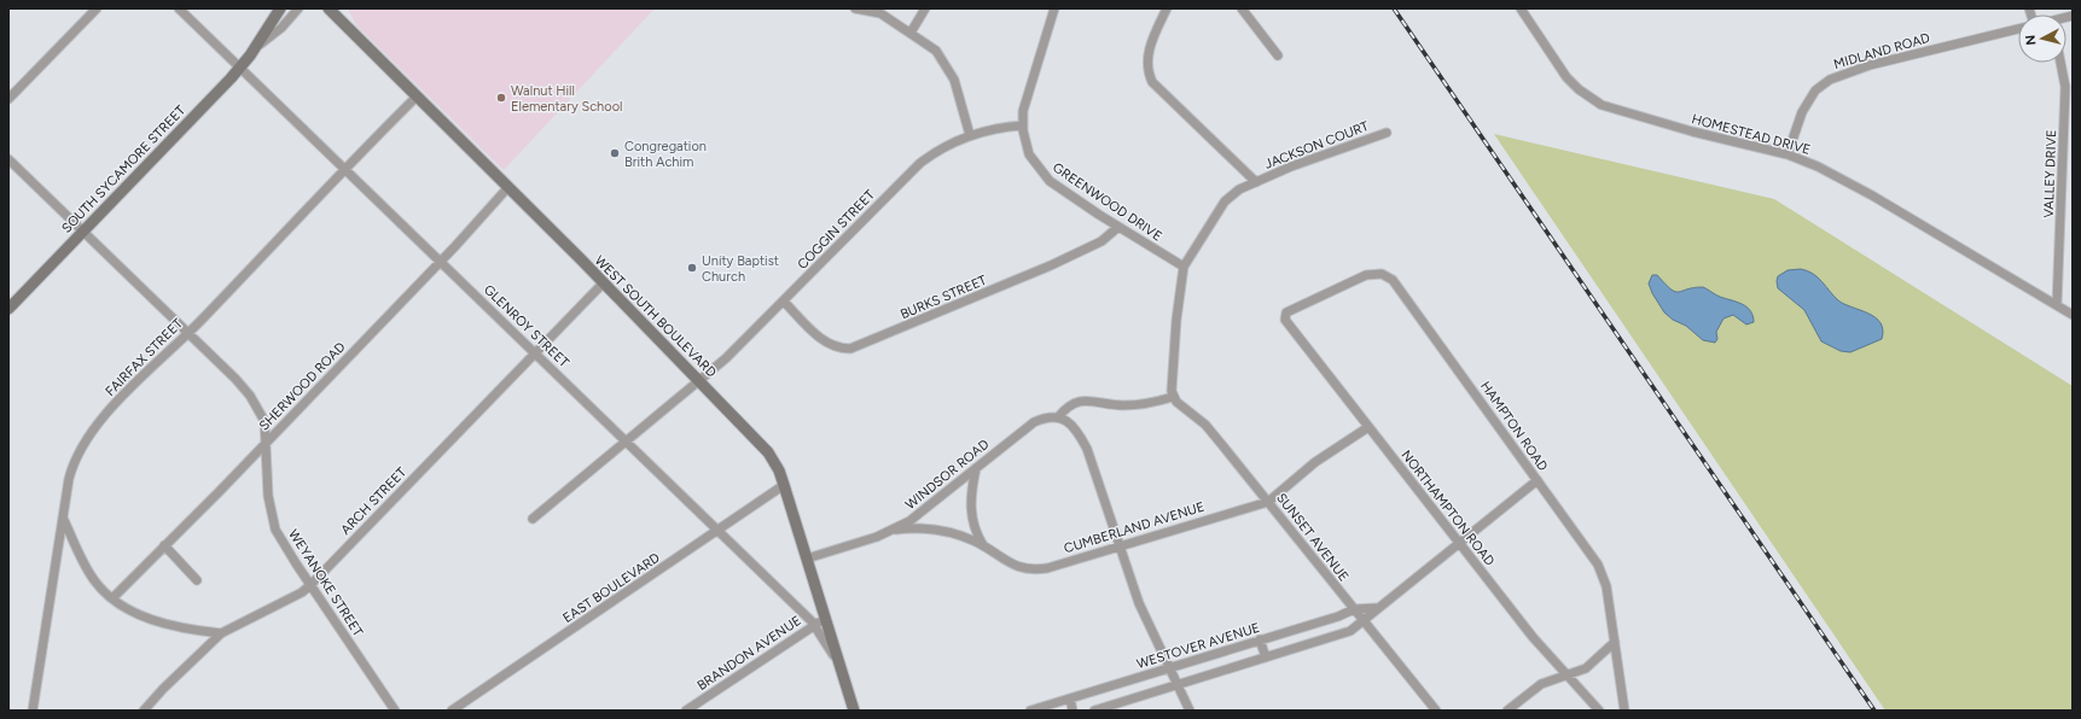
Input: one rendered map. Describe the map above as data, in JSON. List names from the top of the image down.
{
  "streets": {
    "street": [
      "MIDLAND ROAD",
      "HOMESTEAD DRIVE",
      "JACKSON COURT",
      "SOUTH SYCAMORE STREET",
      "VALLEY DRIVE",
      "GREENWOOD DRIVE",
      "COGGIN STREET",
      "BURKS STREET",
      "WEST SOUTH BOULEVARD",
      "GLENROY STREET",
      "FAIRFAX STREET",
      "SHERWOOD ROAD",
      "HAMPTON ROAD",
      "WINDSOR ROAD",
      "ARCH STREET",
      "NORTHAMPTON ROAD",
      "CUMBERLAND AVENUE",
      "SUNSET AVENUE",
      "WEYANOKE STREET",
      "EAST BOULEVARD",
      "WESTOVER AVENUE",
      "BRANDON AVENUE"
    ]
  },
  "crossings": [
    ["MIDLAND ROAD", "HOMESTEAD DRIVE"],
    ["HOMESTEAD DRIVE", "VALLEY DRIVE"],
    ["JACKSON COURT", "GREENWOOD DRIVE"],
    ["SOUTH SYCAMORE STREET", "GLENROY STREET"],
    ["SOUTH SYCAMORE STREET", "WEYANOKE STREET"],
    ["GREENWOOD DRIVE", "COGGIN STREET"],
    ["GREENWOOD DRIVE", "BURKS STREET"],
    ["COGGIN STREET", "BURKS STREET"],
    ["COGGIN STREET", "WEST SOUTH BOULEVARD"],
    ["COGGIN STREET", "GLENROY STREET"],
    ["WEST SOUTH BOULEVARD", "GLENROY STREET"],
    ["WEST SOUTH BOULEVARD", "FAIRFAX STREET"],
    ["WEST SOUTH BOULEVARD", "SHERWOOD ROAD"],
    ["WEST SOUTH BOULEVARD", "WINDSOR ROAD"],
    ["WEST SOUTH BOULEVARD", "ARCH STREET"],
    ["WEST SOUTH BOULEVARD", "EAST BOULEVARD"],
    ["WEST SOUTH BOULEVARD", "BRANDON AVENUE"],
    ["GLENROY STREET", "FAIRFAX STREET"],
    ["GLENROY STREET", "SHERWOOD ROAD"],
    ["GLENROY STREET", "ARCH STREET"],
    ["GLENROY STREET", "EAST BOULEVARD"],
    ["GLENROY STREET", "BRANDON AVENUE"],
    ["FAIRFAX STREET", "WEYANOKE STREET"],
    ["SHERWOOD ROAD", "WEYANOKE STREET"],
    ["HAMPTON ROAD", "NORTHAMPTON ROAD"],
    ["WINDSOR ROAD", "CUMBERLAND AVENUE"],
    ["ARCH STREET", "WEYANOKE STREET"],
    ["NORTHAMPTON ROAD", "CUMBERLAND AVENUE"],
    ["CUMBERLAND AVENUE", "SUNSET AVENUE"],
    ["SUNSET AVENUE", "WESTOVER AVENUE"]
  ],
  "places": ["Walnut Hill Elementary School", "Congregation Brith Achim", "Unity Baptist Church"],
  "north": "left"
}
